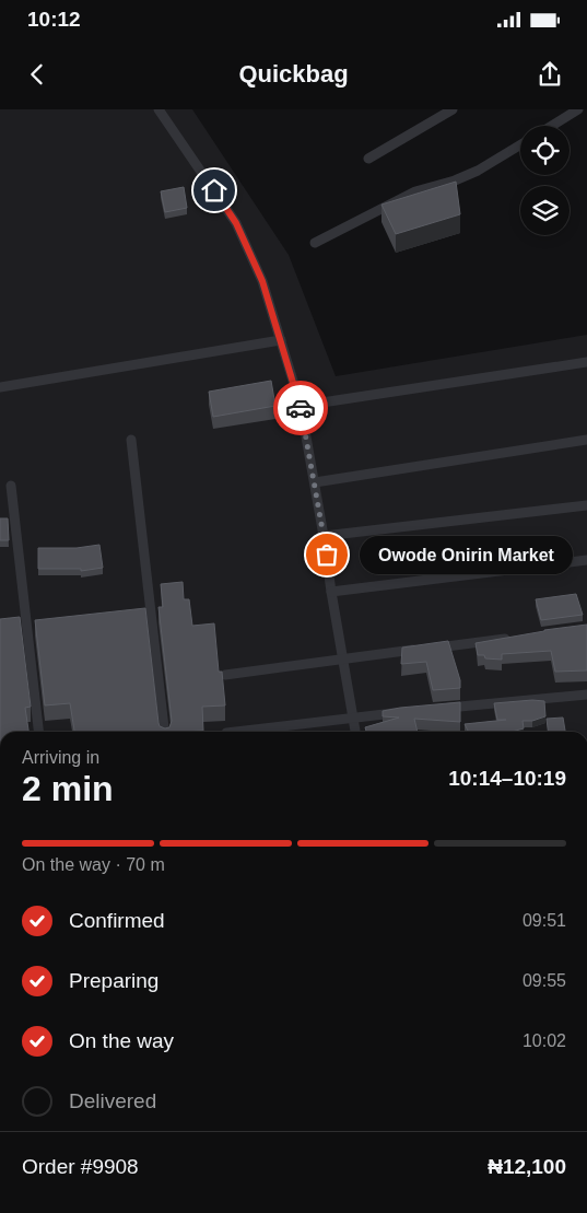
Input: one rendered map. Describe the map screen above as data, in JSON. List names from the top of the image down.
{
  "places": ["Owode Onirin Market"],
  "page": {
    "status": "10:12",
    "header": "Quickbag",
    "bubble": "Owode Onirin Market",
    "heading": ["2 min", "Arriving in", "10:14–10:19"],
    "panel": ["Order #9908", "₦12,100"],
    "bar": "On the way · 70 m",
    "list": [
      ["Confirmed", "09:51"],
      ["Preparing", "09:55"],
      ["On the way", "10:02"],
      "Delivered"
    ]
  }
}
